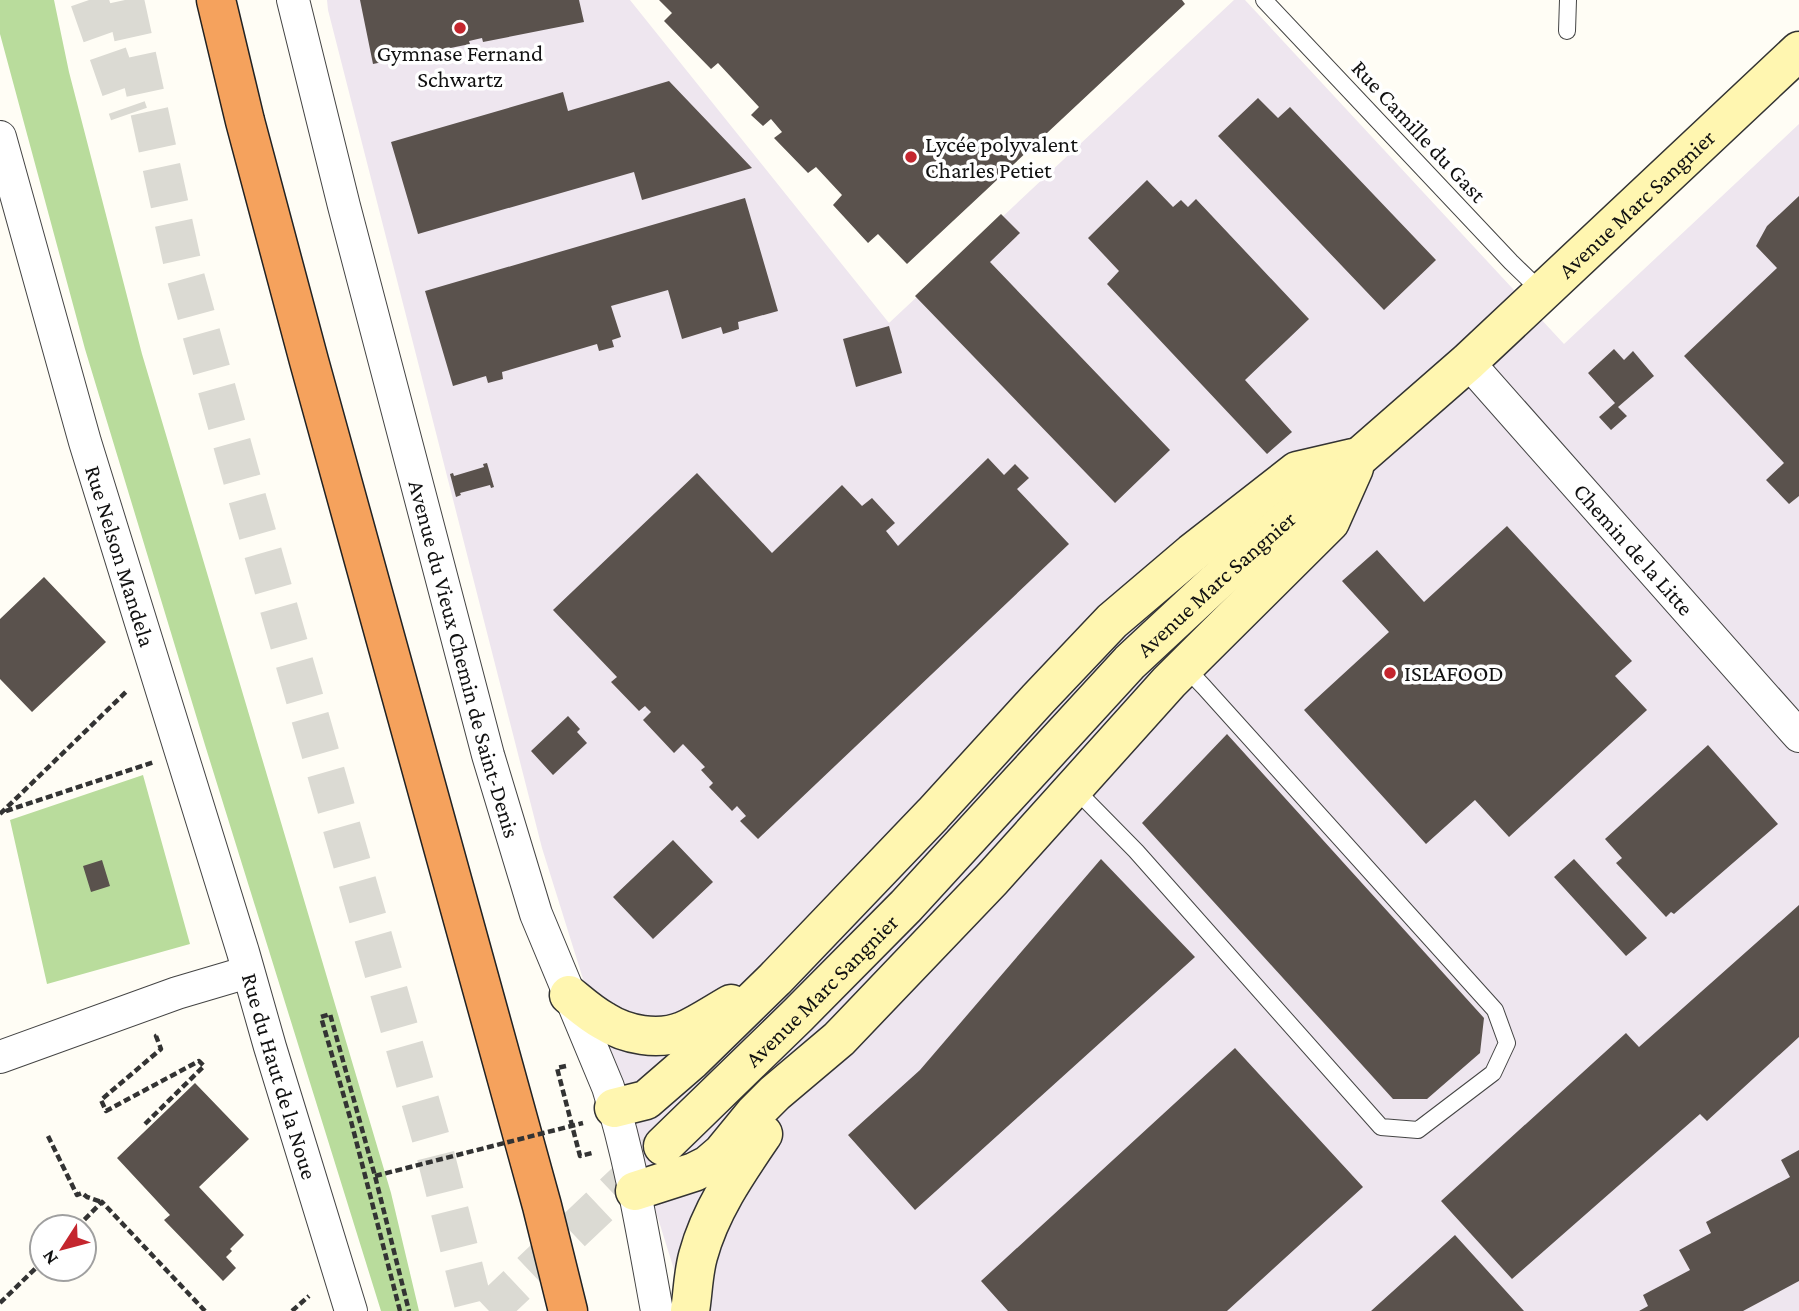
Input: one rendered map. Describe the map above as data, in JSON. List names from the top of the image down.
{
  "streets": {
    "main road": ["Avenue Marc Sangnier"],
    "street": [
      "Chemin de la Litte",
      "Rue Nelson Mandela",
      "Avenue du Vieux Chemin de Saint-Denis",
      "Rue du Haut de la Noue"
    ],
    "lane": ["Rue Camille du Gast"]
  },
  "crossings": [
    ["Rue Camille du Gast", "Avenue Marc Sangnier"],
    ["Avenue Marc Sangnier", "Chemin de la Litte"],
    ["Rue Nelson Mandela", "Rue du Haut de la Noue"]
  ],
  "places": ["Gymnase Fernand Schwartz", "Lycée polyvalent Charles Petiet", "ISLAFOOD"],
  "north": "bottom left"
}
